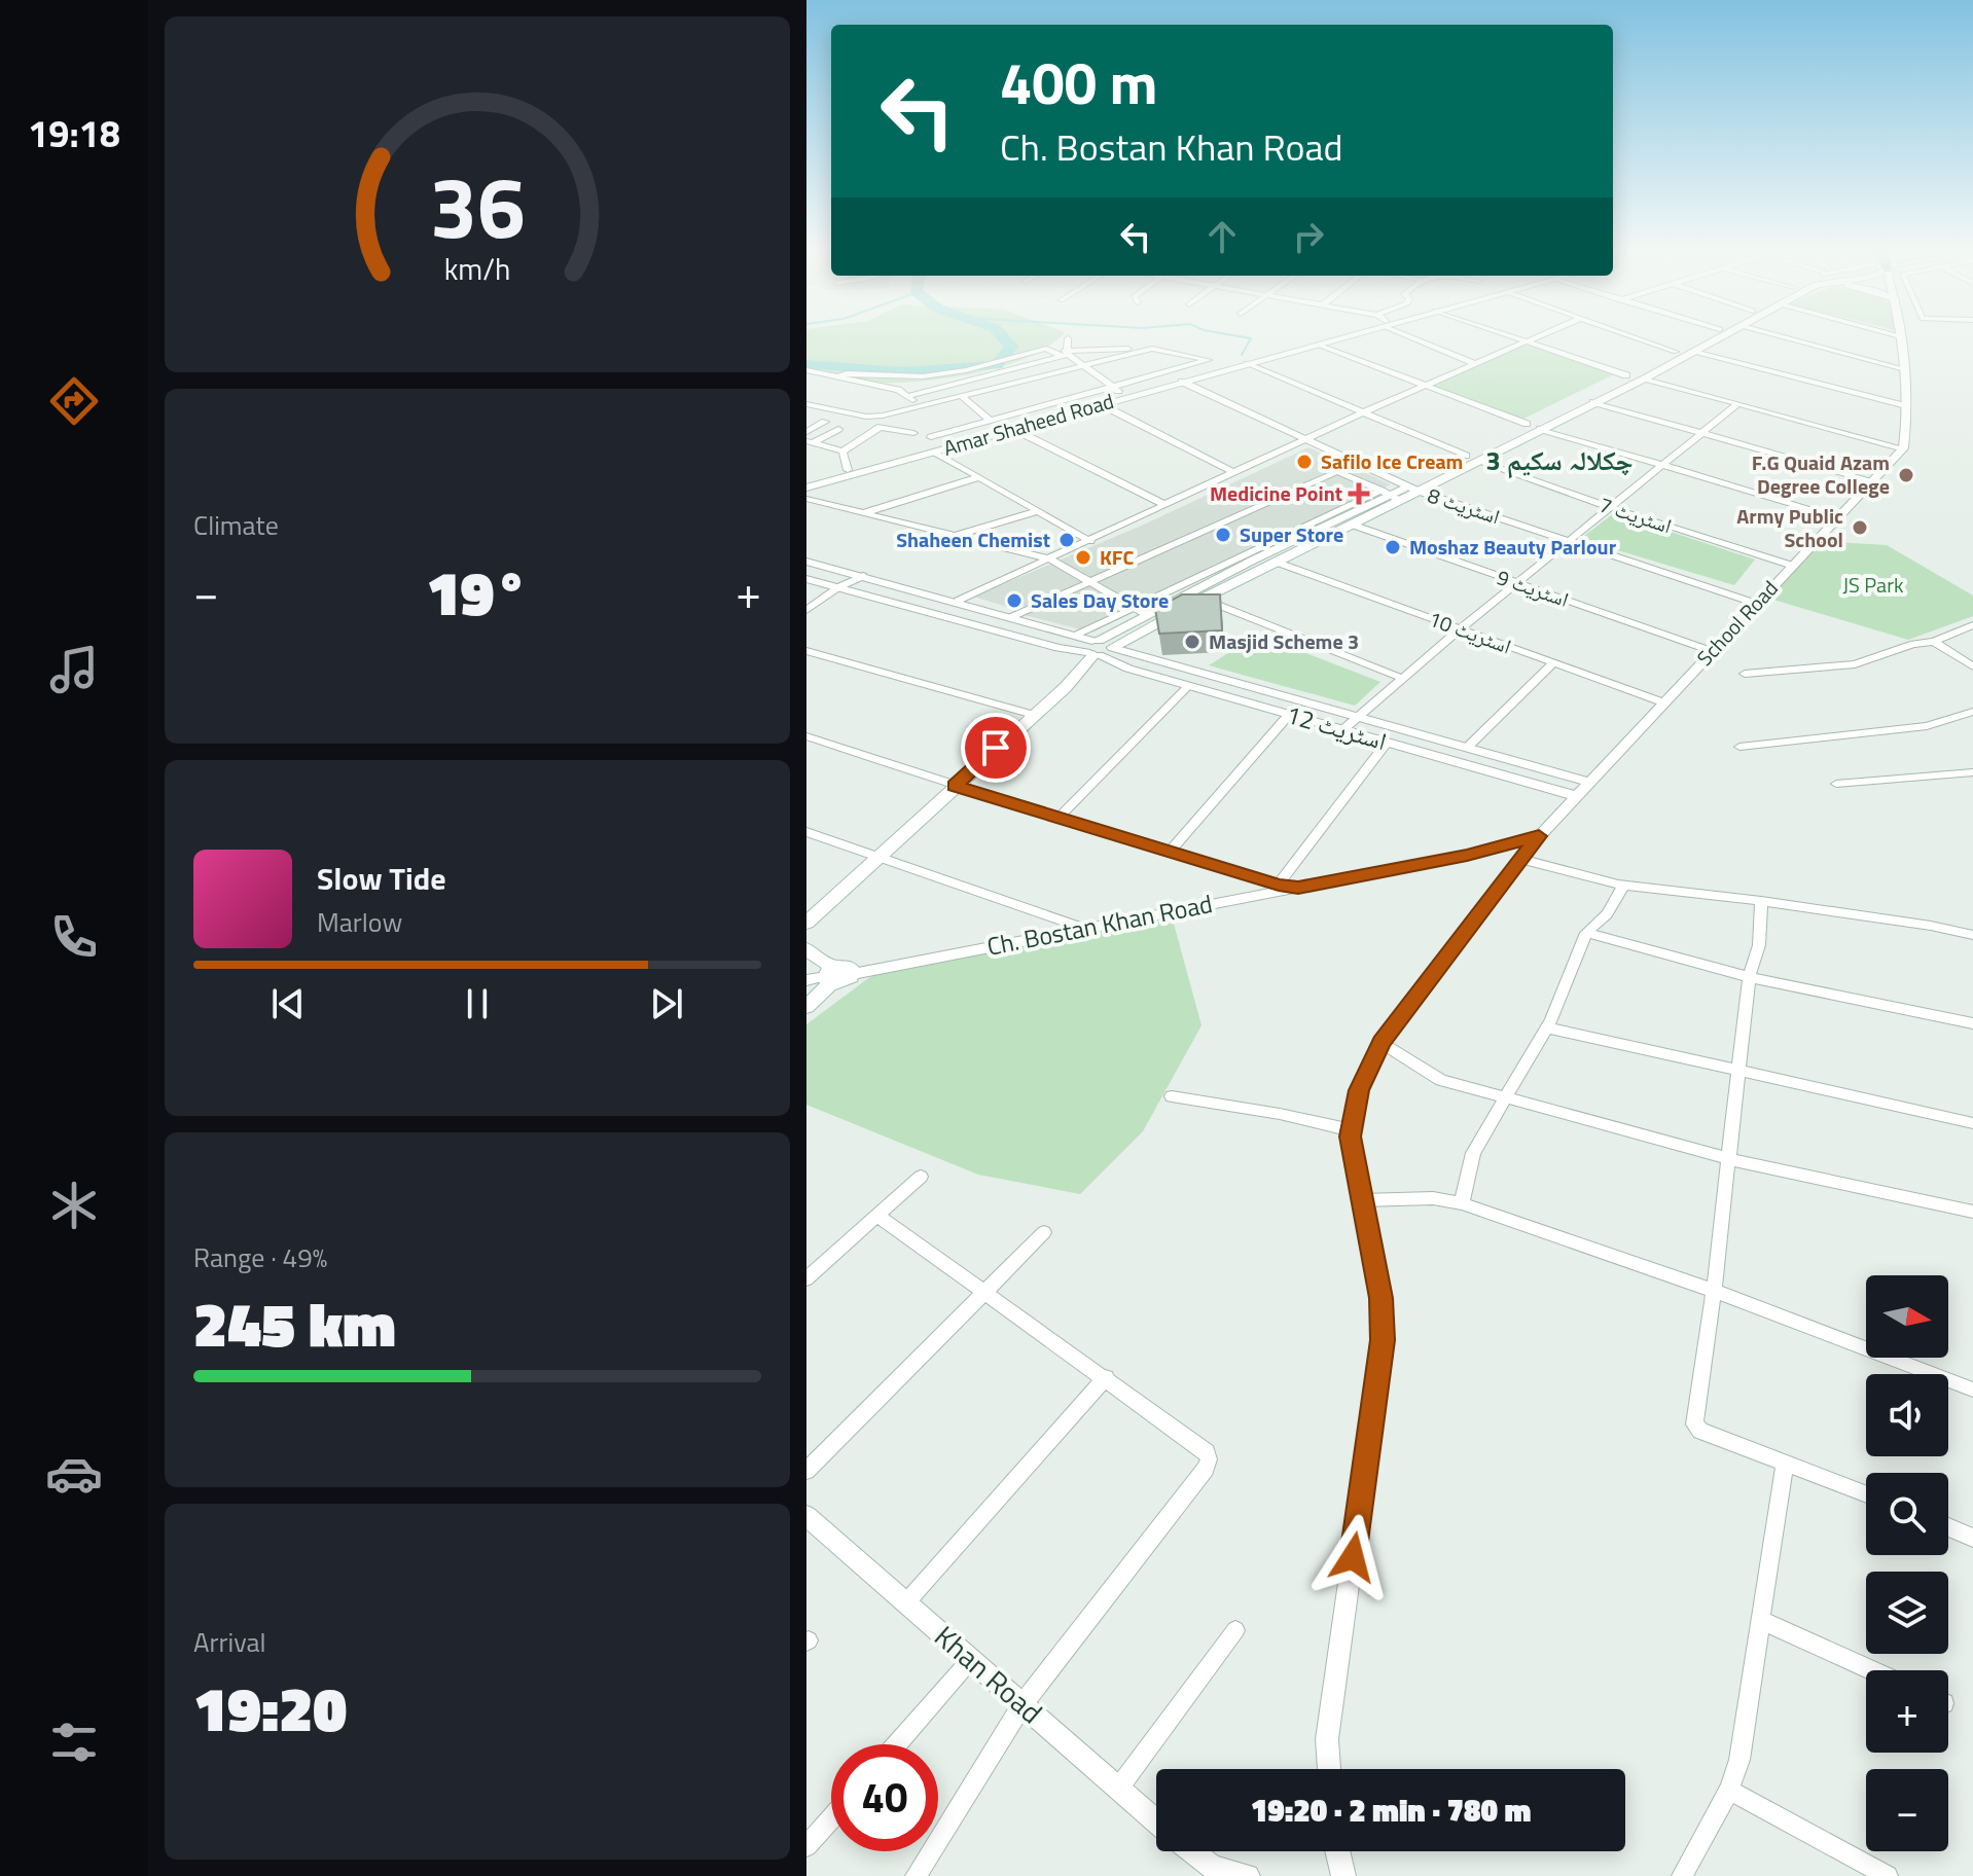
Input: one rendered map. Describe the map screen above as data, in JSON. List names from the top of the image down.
{
  "streets": {
    "main road": ["Amar Shaheed Road"],
    "street": [
      "اسٹریٹ 8",
      "اسٹریٹ 7",
      "اسٹریٹ 9",
      "School Road",
      "اسٹریٹ 10",
      "اسٹریٹ 12",
      "Ch. Bostan Khan Road",
      "Khan Road"
    ]
  },
  "crossings": [
    ["Amar Shaheed Road", "اسٹریٹ 8"],
    ["اسٹریٹ 8", "School Road"],
    ["اسٹریٹ 7", "School Road"],
    ["اسٹریٹ 9", "School Road"],
    ["School Road", "اسٹریٹ 10"],
    ["School Road", "اسٹریٹ 12"],
    ["School Road", "Ch. Bostan Khan Road"]
  ],
  "districts": ["چکلالہ سکیم 3"],
  "parks": ["JS Park"],
  "places": {
    "other": [
      "Safilo Ice Cream",
      "F.G Quaid Azam Degree College",
      "Army Public School",
      "Super Store",
      "Shaheen Chemist",
      "Moshaz Beauty Parlour",
      "KFC",
      "Sales Day Store",
      "Masjid Scheme 3"
    ],
    "health": ["Medicine Point"]
  },
  "north": "right",
  "page": {
    "tabs": "19:18",
    "turn": ["400 m", "Ch. Bostan Khan Road"],
    "tile": [
      "Climate",
      ["Range · 49%", "245 km"],
      ["Arrival", "19:20"]
    ],
    "heat": ["−", "19°", "+"],
    "song": ["Slow Tide", "Marlow"],
    "map_buttons": ["+", "−"],
    "limit": "40",
    "trip": "19:20 · 2 min · 780 m",
    "gauge": ["36", "km/h"]
  }
}
